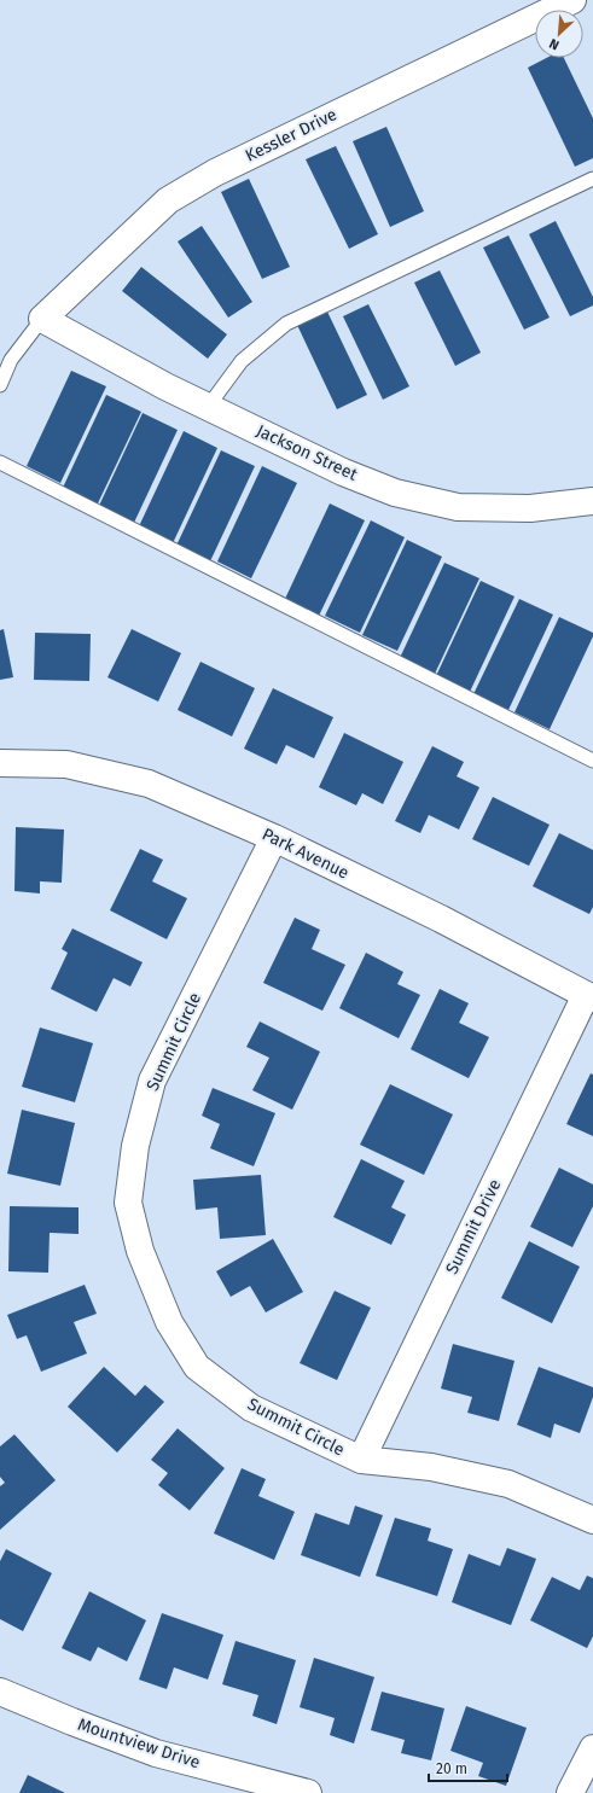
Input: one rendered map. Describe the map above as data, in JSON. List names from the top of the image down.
{
  "streets": {
    "street": [
      "Kessler Drive",
      "Jackson Street",
      "Park Avenue",
      "Summit Circle",
      "Summit Drive",
      "Mountview Drive"
    ]
  },
  "crossings": [
    ["Kessler Drive", "Jackson Street"],
    ["Park Avenue", "Summit Circle"],
    ["Park Avenue", "Summit Drive"],
    ["Summit Circle", "Summit Drive"]
  ],
  "scale_bar": "20 m",
  "north": "bottom left"
}
